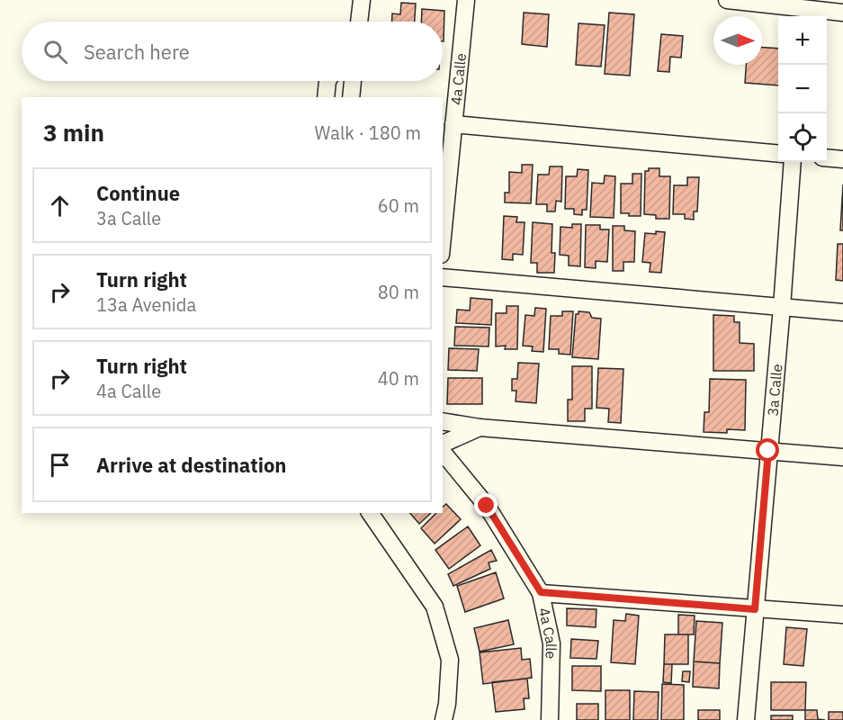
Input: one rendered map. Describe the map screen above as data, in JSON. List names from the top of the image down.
{
  "streets": {
    "street": ["4a Calle", "3a Calle"]
  },
  "north": "right",
  "page": {
    "map_buttons": ["+", "−"],
    "search": "Search here",
    "heading": ["3 min", "Walk · 180 m"],
    "list": [
      ["Continue", "3a Calle", "60 m"],
      ["Turn right", "13a Avenida", "80 m"],
      ["Turn right", "4a Calle", "40 m"],
      "Arrive at destination"
    ]
  }
}
